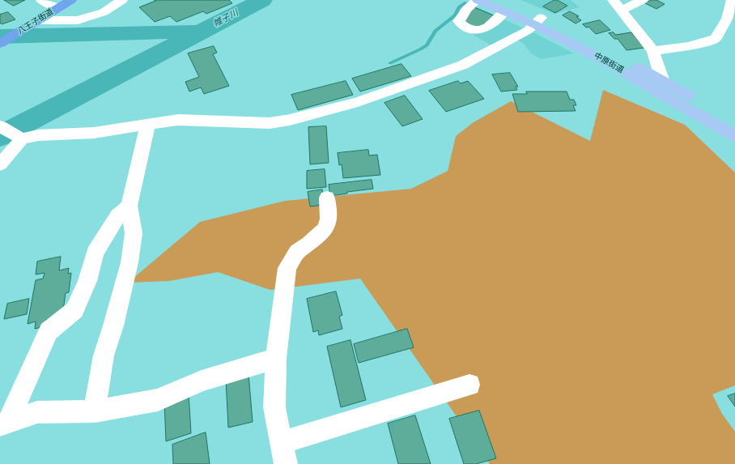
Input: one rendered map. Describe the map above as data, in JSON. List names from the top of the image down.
{
  "streets": {
    "highway": ["八王子街道"],
    "main road": ["中原街道"]
  },
  "water": ["帷子川"]
}
